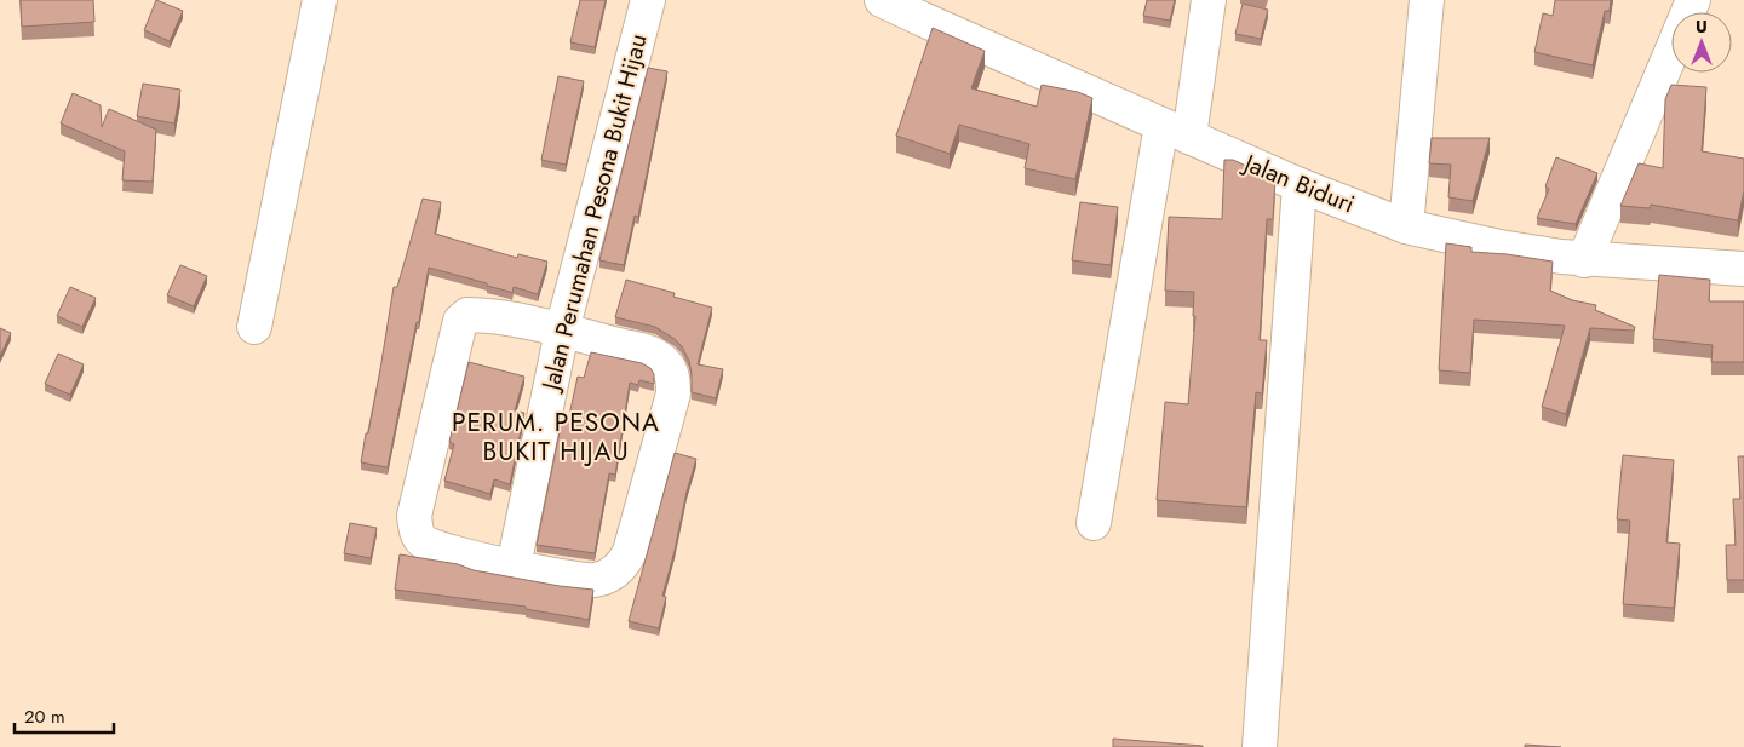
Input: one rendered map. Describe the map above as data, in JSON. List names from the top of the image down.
{
  "streets": {
    "street": ["Jalan Biduri", "Jalan Perumahan Pesona Bukit Hijau"]
  },
  "districts": ["PERUM. PESONA BUKIT HIJAU"],
  "scale_bar": "20 m",
  "north": "top"
}
